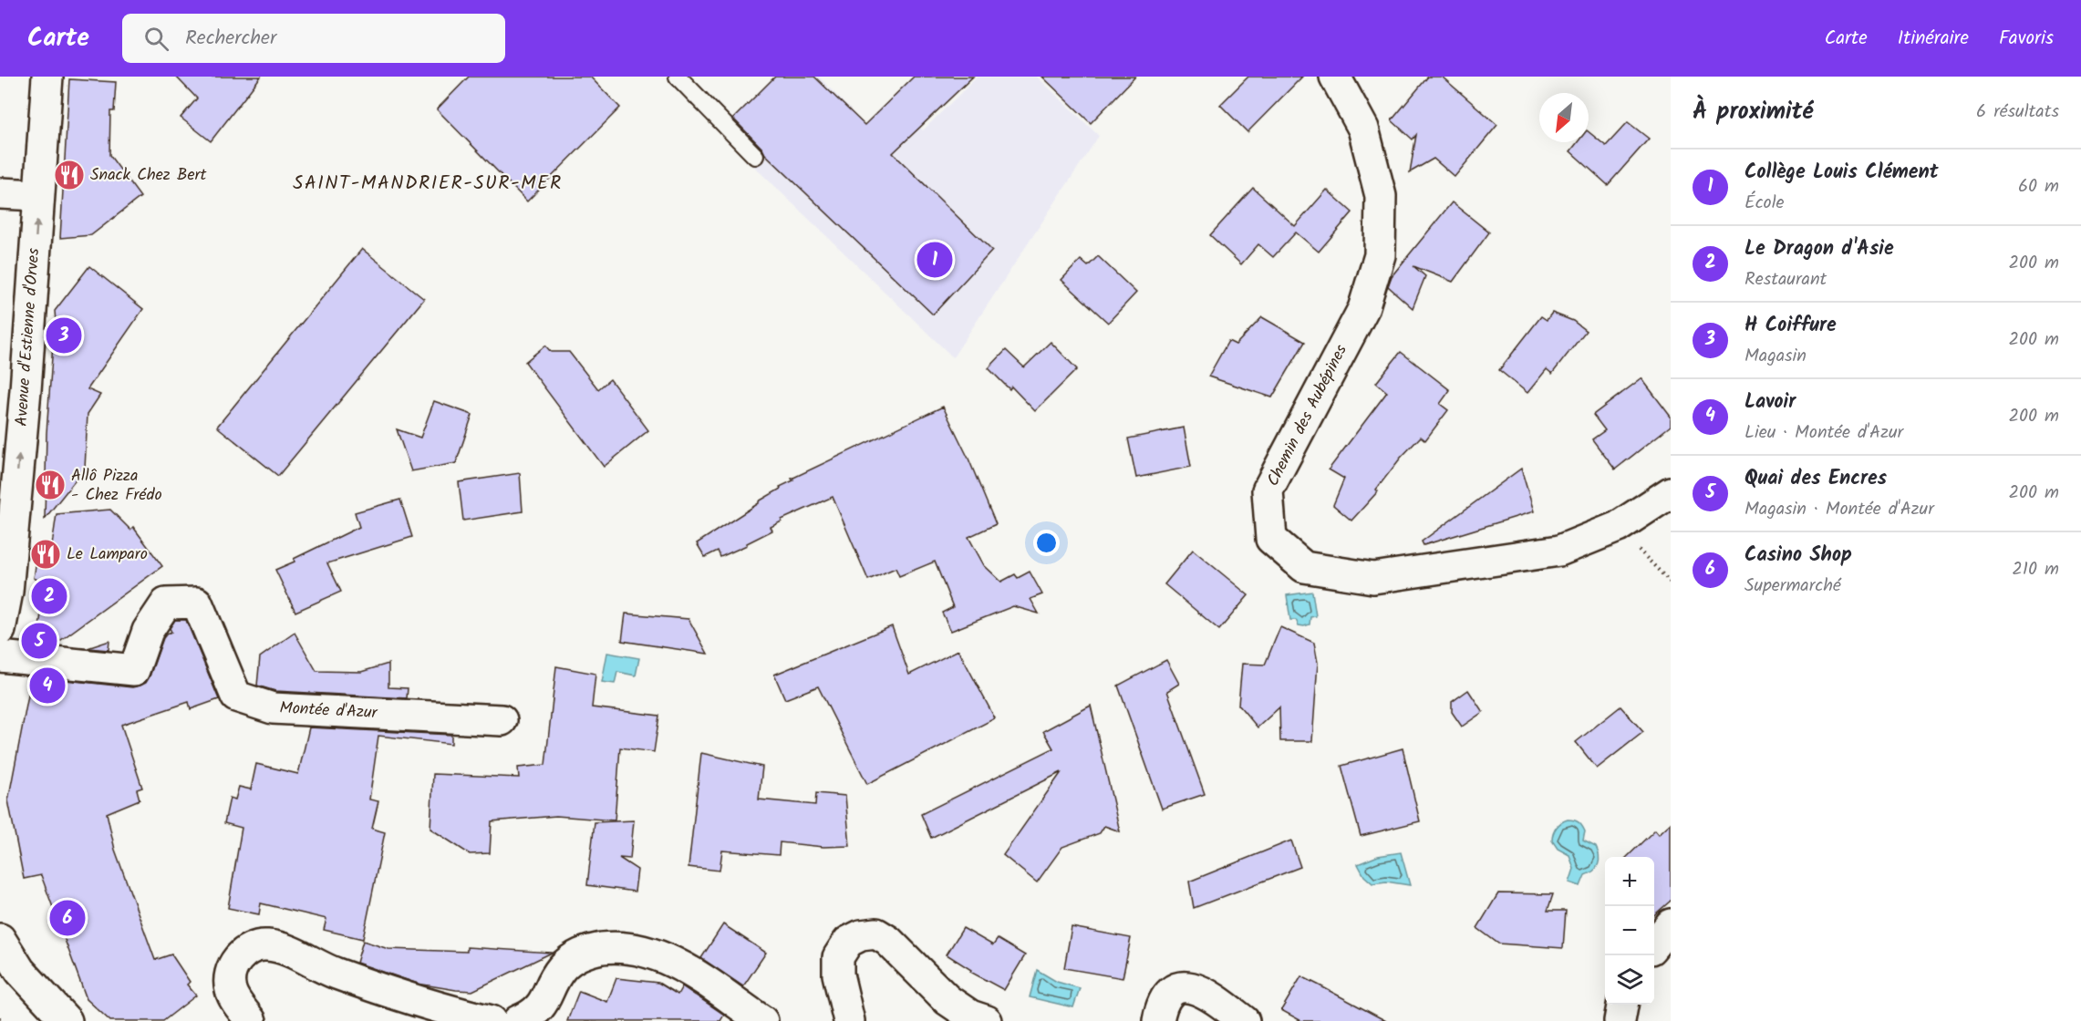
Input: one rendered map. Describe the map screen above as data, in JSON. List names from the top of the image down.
{
  "streets": {
    "street": ["Avenue d'Estienne d'Orves", "Chemin des Aubépines", "Montée d'Azur"]
  },
  "one_way": ["Avenue d'Estienne d'Orves"],
  "districts": ["SAINT-MANDRIER-SUR-MER"],
  "places": {
    "restaurant": ["Snack Chez Bert", "Allô Pizza - Chez Frédo", "Le Lamparo"]
  },
  "north": "bottom left",
  "page": {
    "header": "Carte",
    "search": "Rechercher",
    "nav": ["Carte", "Itinéraire", "Favoris"],
    "heading": ["À proximité", "6 résultats"],
    "list": [
      {
        "mark": "1",
        "name": "Collège Louis Clément",
        "note": "École",
        "value": "60 m"
      },
      {
        "mark": "2",
        "name": "Le Dragon d'Asie",
        "note": "Restaurant",
        "value": "200 m"
      },
      {
        "mark": "3",
        "name": "H Coiffure",
        "note": "Magasin",
        "value": "200 m"
      },
      {
        "mark": "4",
        "name": "Lavoir",
        "note": "Lieu · Montée d'Azur",
        "value": "200 m"
      },
      {
        "mark": "5",
        "name": "Quai des Encres",
        "note": "Magasin · Montée d'Azur",
        "value": "200 m"
      },
      {
        "mark": "6",
        "name": "Casino Shop",
        "note": "Supermarché",
        "value": "210 m"
      }
    ],
    "pins": [
      "1",
      "3",
      "2",
      "5",
      "4",
      "6"
    ],
    "map_buttons": ["+", "−"]
  }
}
